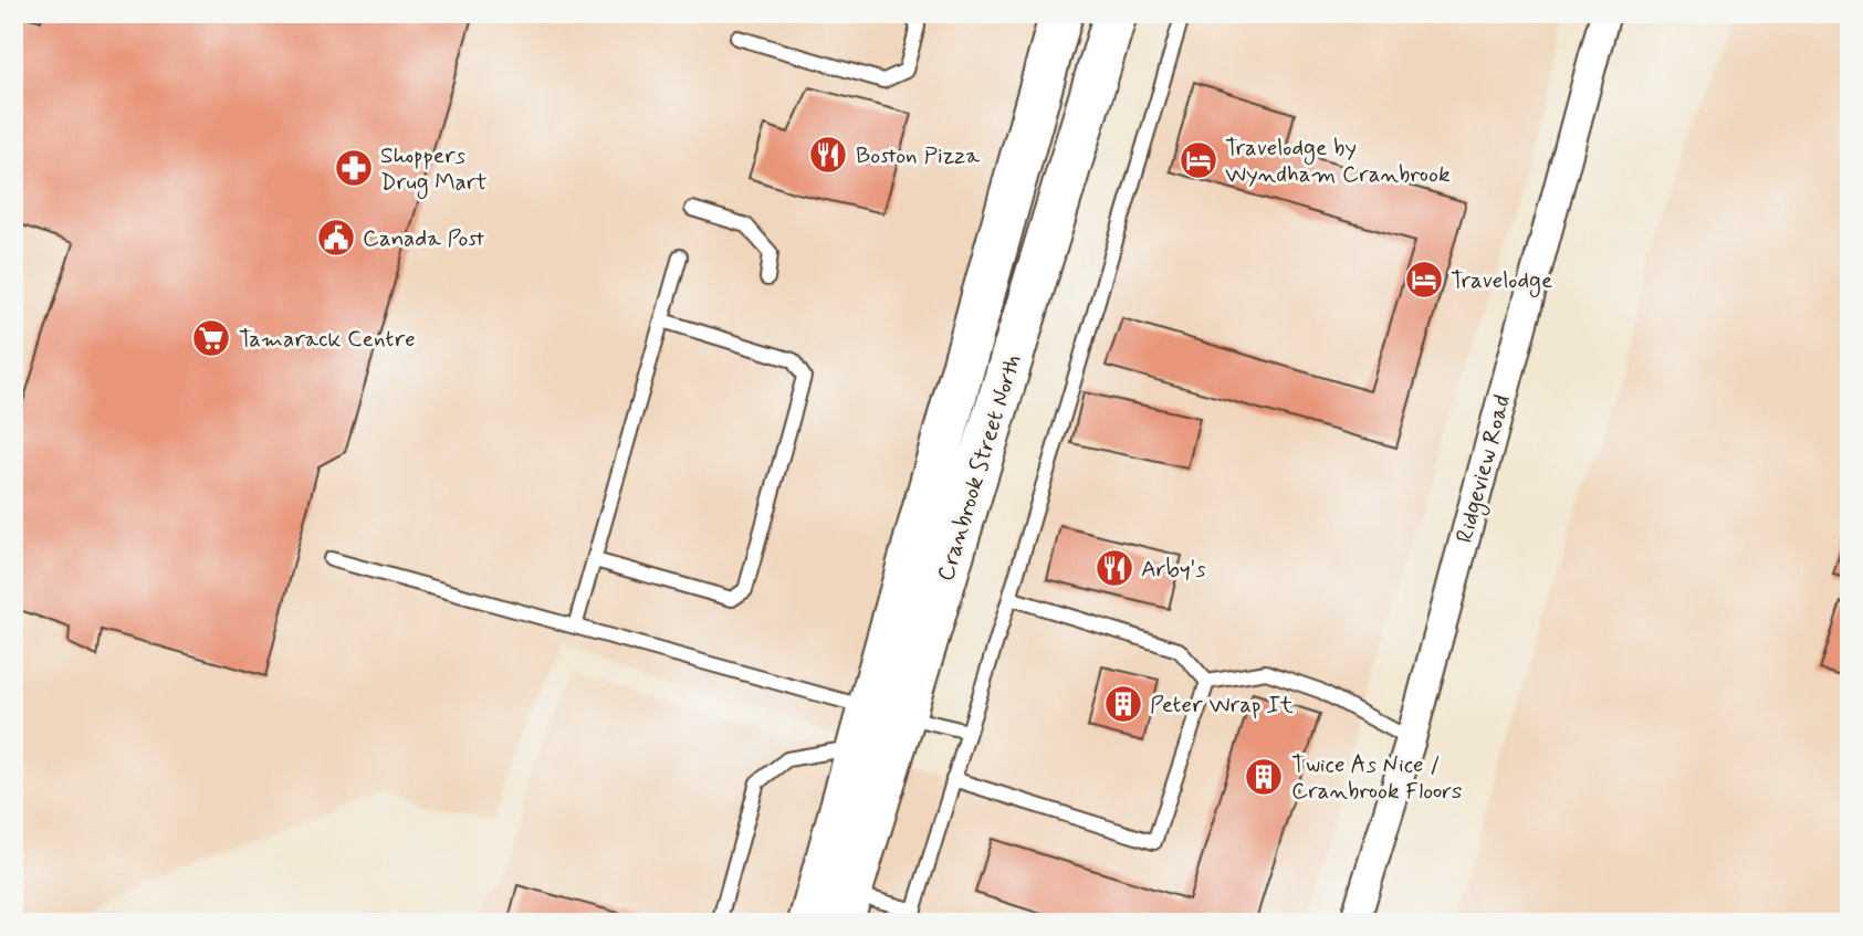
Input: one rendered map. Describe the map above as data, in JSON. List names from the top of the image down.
{
  "streets": {
    "highway": ["Cranbrook Street North"],
    "street": ["Ridgeview Road"]
  },
  "places": {
    "restaurant": ["Boston Pizza", "Arby's"],
    "hotel": ["Travelodge by Wyndham Cranbrook", "Travelodge"],
    "pharmacy": ["Shoppers Drug Mart"],
    "public building": ["Canada Post"],
    "supermarket": ["Tamarack Centre"],
    "building": ["Peter Wrap It", "Twice As Nice / Cranbrook Floors"]
  }
}
